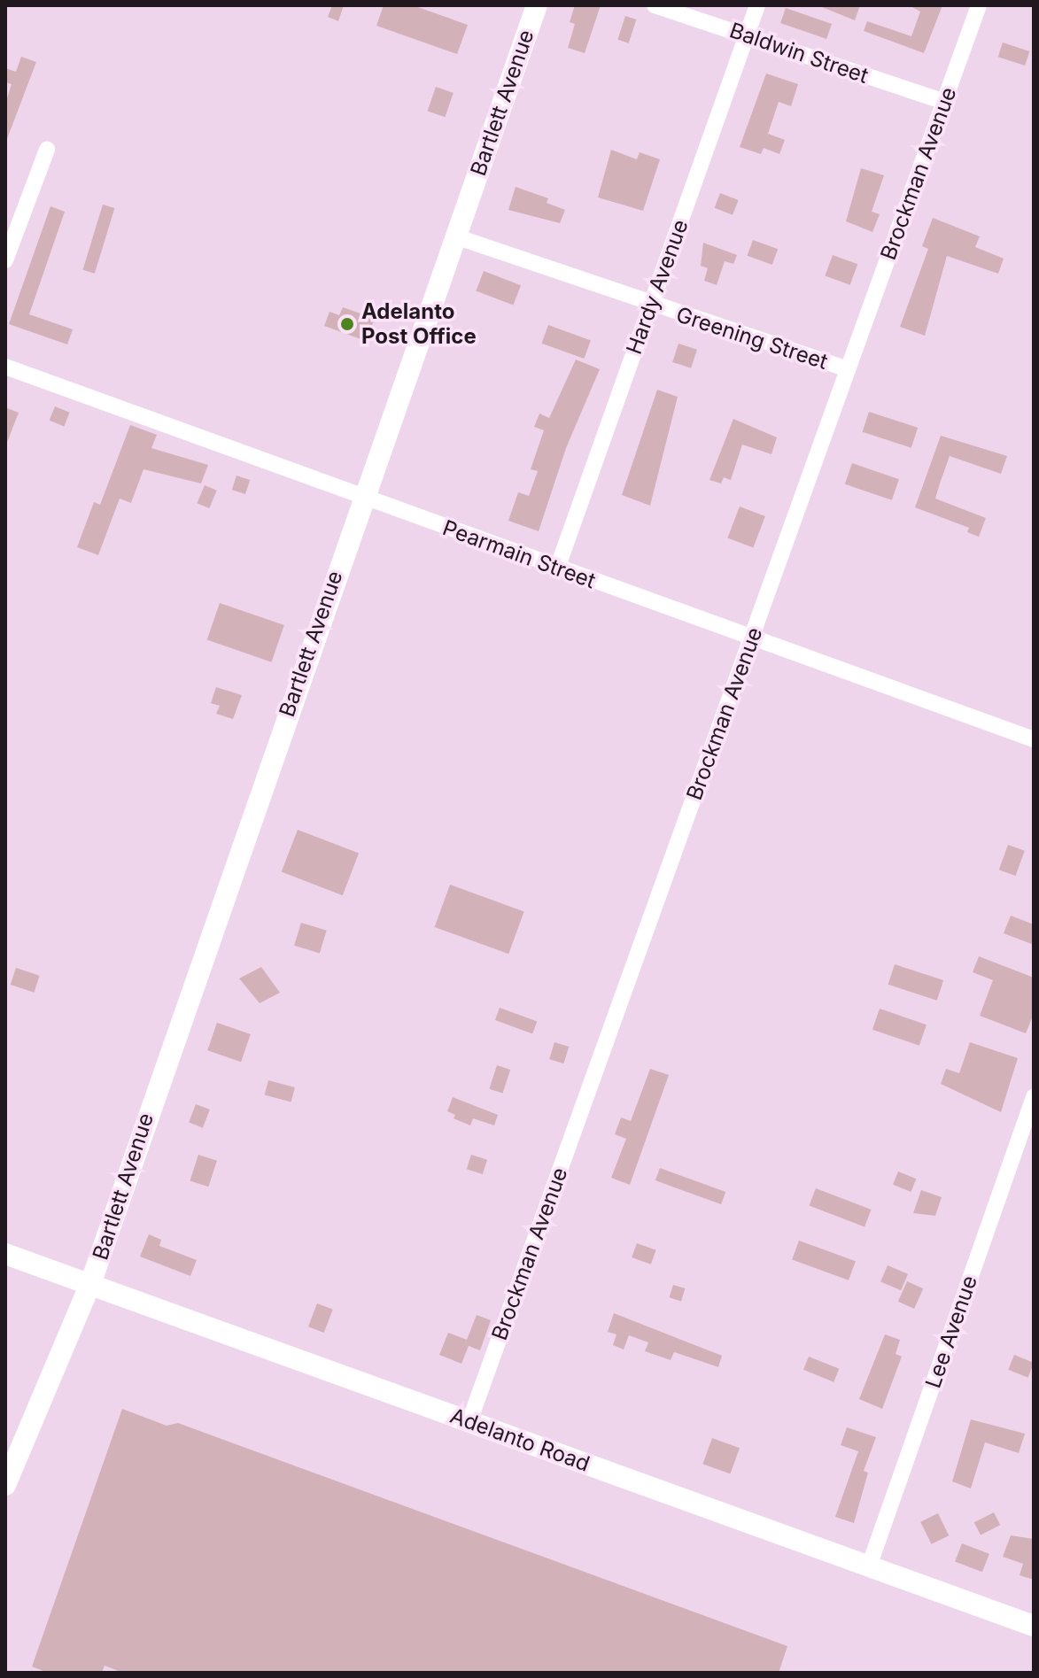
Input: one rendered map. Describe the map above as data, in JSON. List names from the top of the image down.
{
  "streets": {
    "street": [
      "Baldwin Street",
      "Bartlett Avenue",
      "Brockman Avenue",
      "Hardy Avenue",
      "Greening Street",
      "Pearmain Street",
      "Lee Avenue",
      "Adelanto Road"
    ]
  },
  "crossings": [
    ["Baldwin Street", "Brockman Avenue"],
    ["Baldwin Street", "Hardy Avenue"],
    ["Bartlett Avenue", "Greening Street"],
    ["Bartlett Avenue", "Pearmain Street"],
    ["Bartlett Avenue", "Adelanto Road"],
    ["Brockman Avenue", "Greening Street"],
    ["Brockman Avenue", "Pearmain Street"],
    ["Brockman Avenue", "Adelanto Road"],
    ["Hardy Avenue", "Greening Street"],
    ["Hardy Avenue", "Pearmain Street"],
    ["Lee Avenue", "Adelanto Road"]
  ],
  "places": ["Adelanto Post Office"]
}
